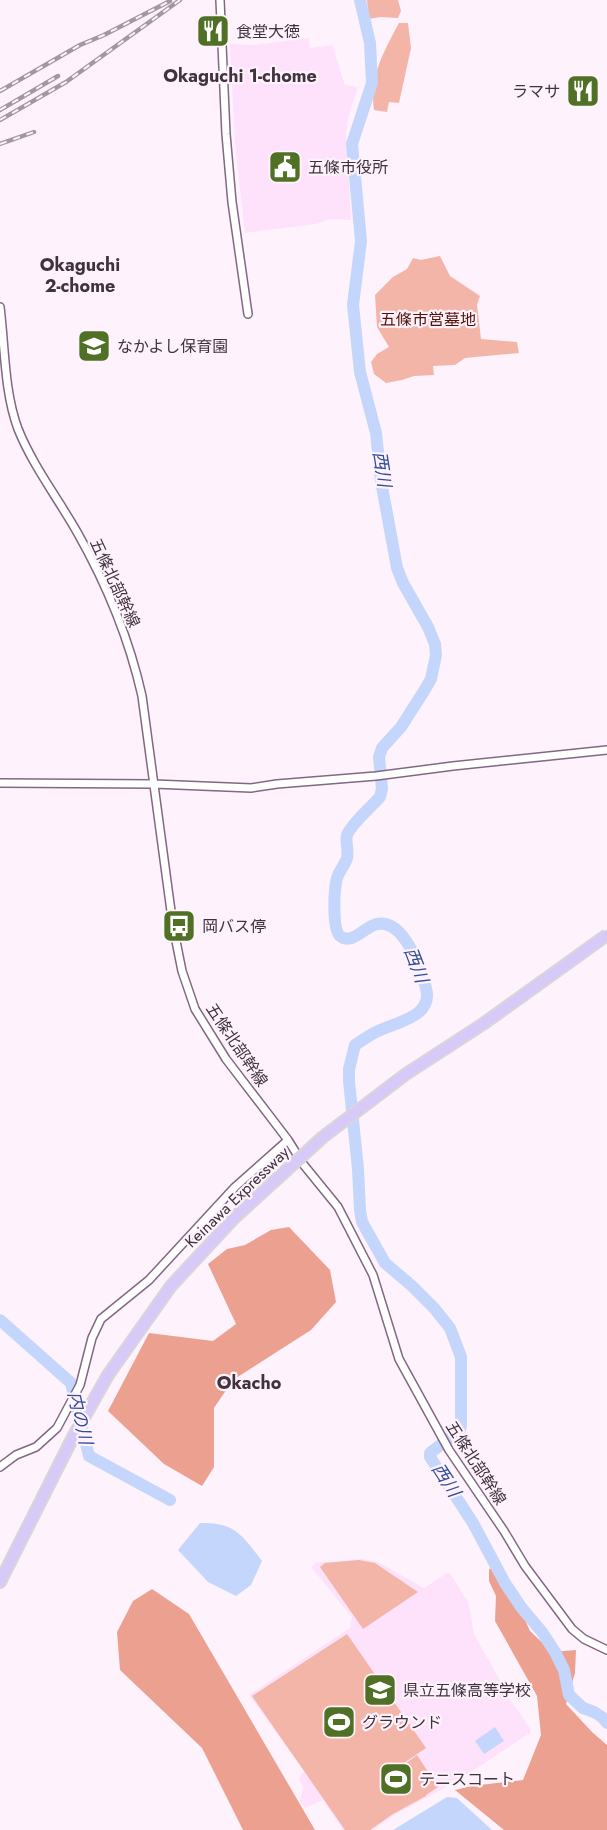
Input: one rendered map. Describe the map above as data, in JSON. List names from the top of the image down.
{
  "streets": {
    "highway": ["Keinawa Expressway"],
    "street": ["五條北部幹線"]
  },
  "districts": ["Okaguchi 1-chome", "Okaguchi 2-chome", "Okacho"],
  "water": ["西川", "内の川"],
  "parks": ["五條市営墓地"],
  "places": {
    "restaurant": ["食堂大徳", "ラマサ"],
    "public building": ["五條市役所"],
    "school or university": ["なかよし保育園", "県立五條高等学校"],
    "bus stop": ["岡バス停"],
    "sports": ["グラウンド", "テニスコート"]
  }
}
